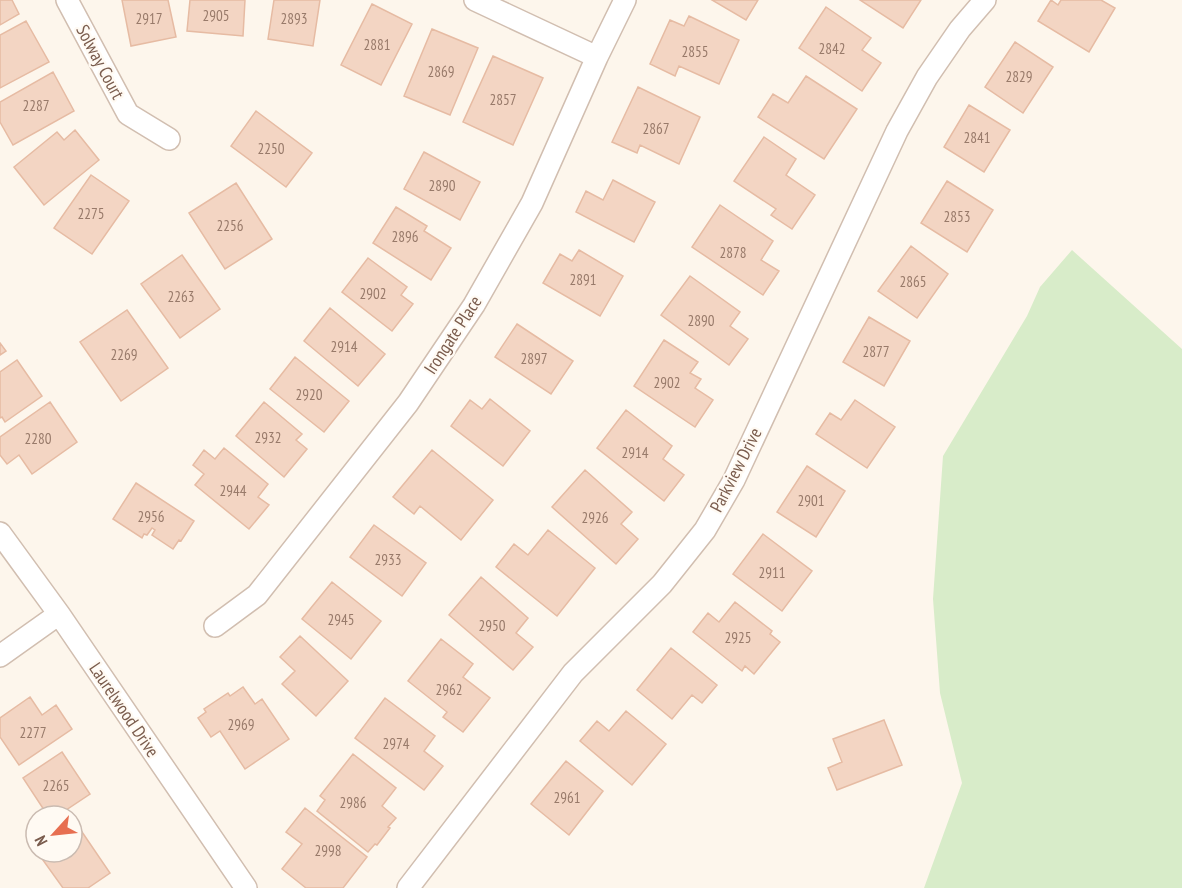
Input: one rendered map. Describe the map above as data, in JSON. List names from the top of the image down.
{
  "streets": {
    "street": [
      "Solway Court",
      "Irongate Place",
      "Parkview Drive",
      "Laurelwood Drive"
    ]
  },
  "house_numbers": [
    "2905",
    "2917",
    "2893",
    "2881",
    "2842",
    "2855",
    "2869",
    "2829",
    "2857",
    "2287",
    "2867",
    "2841",
    "2250",
    "2890",
    "2275",
    "2853",
    "2256",
    "2896",
    "2878",
    "2891",
    "2865",
    "2902",
    "2263",
    "2890",
    "2914",
    "2877",
    "2269",
    "2897",
    "2902",
    "2920",
    "2932",
    "2280",
    "2914",
    "2944",
    "2901",
    "2956",
    "2926",
    "2933",
    "2911",
    "2945",
    "2950",
    "2925",
    "2962",
    "2969",
    "2277",
    "2974",
    "2265",
    "2961",
    "2986",
    "2998"
  ],
  "north": "bottom left"
}
